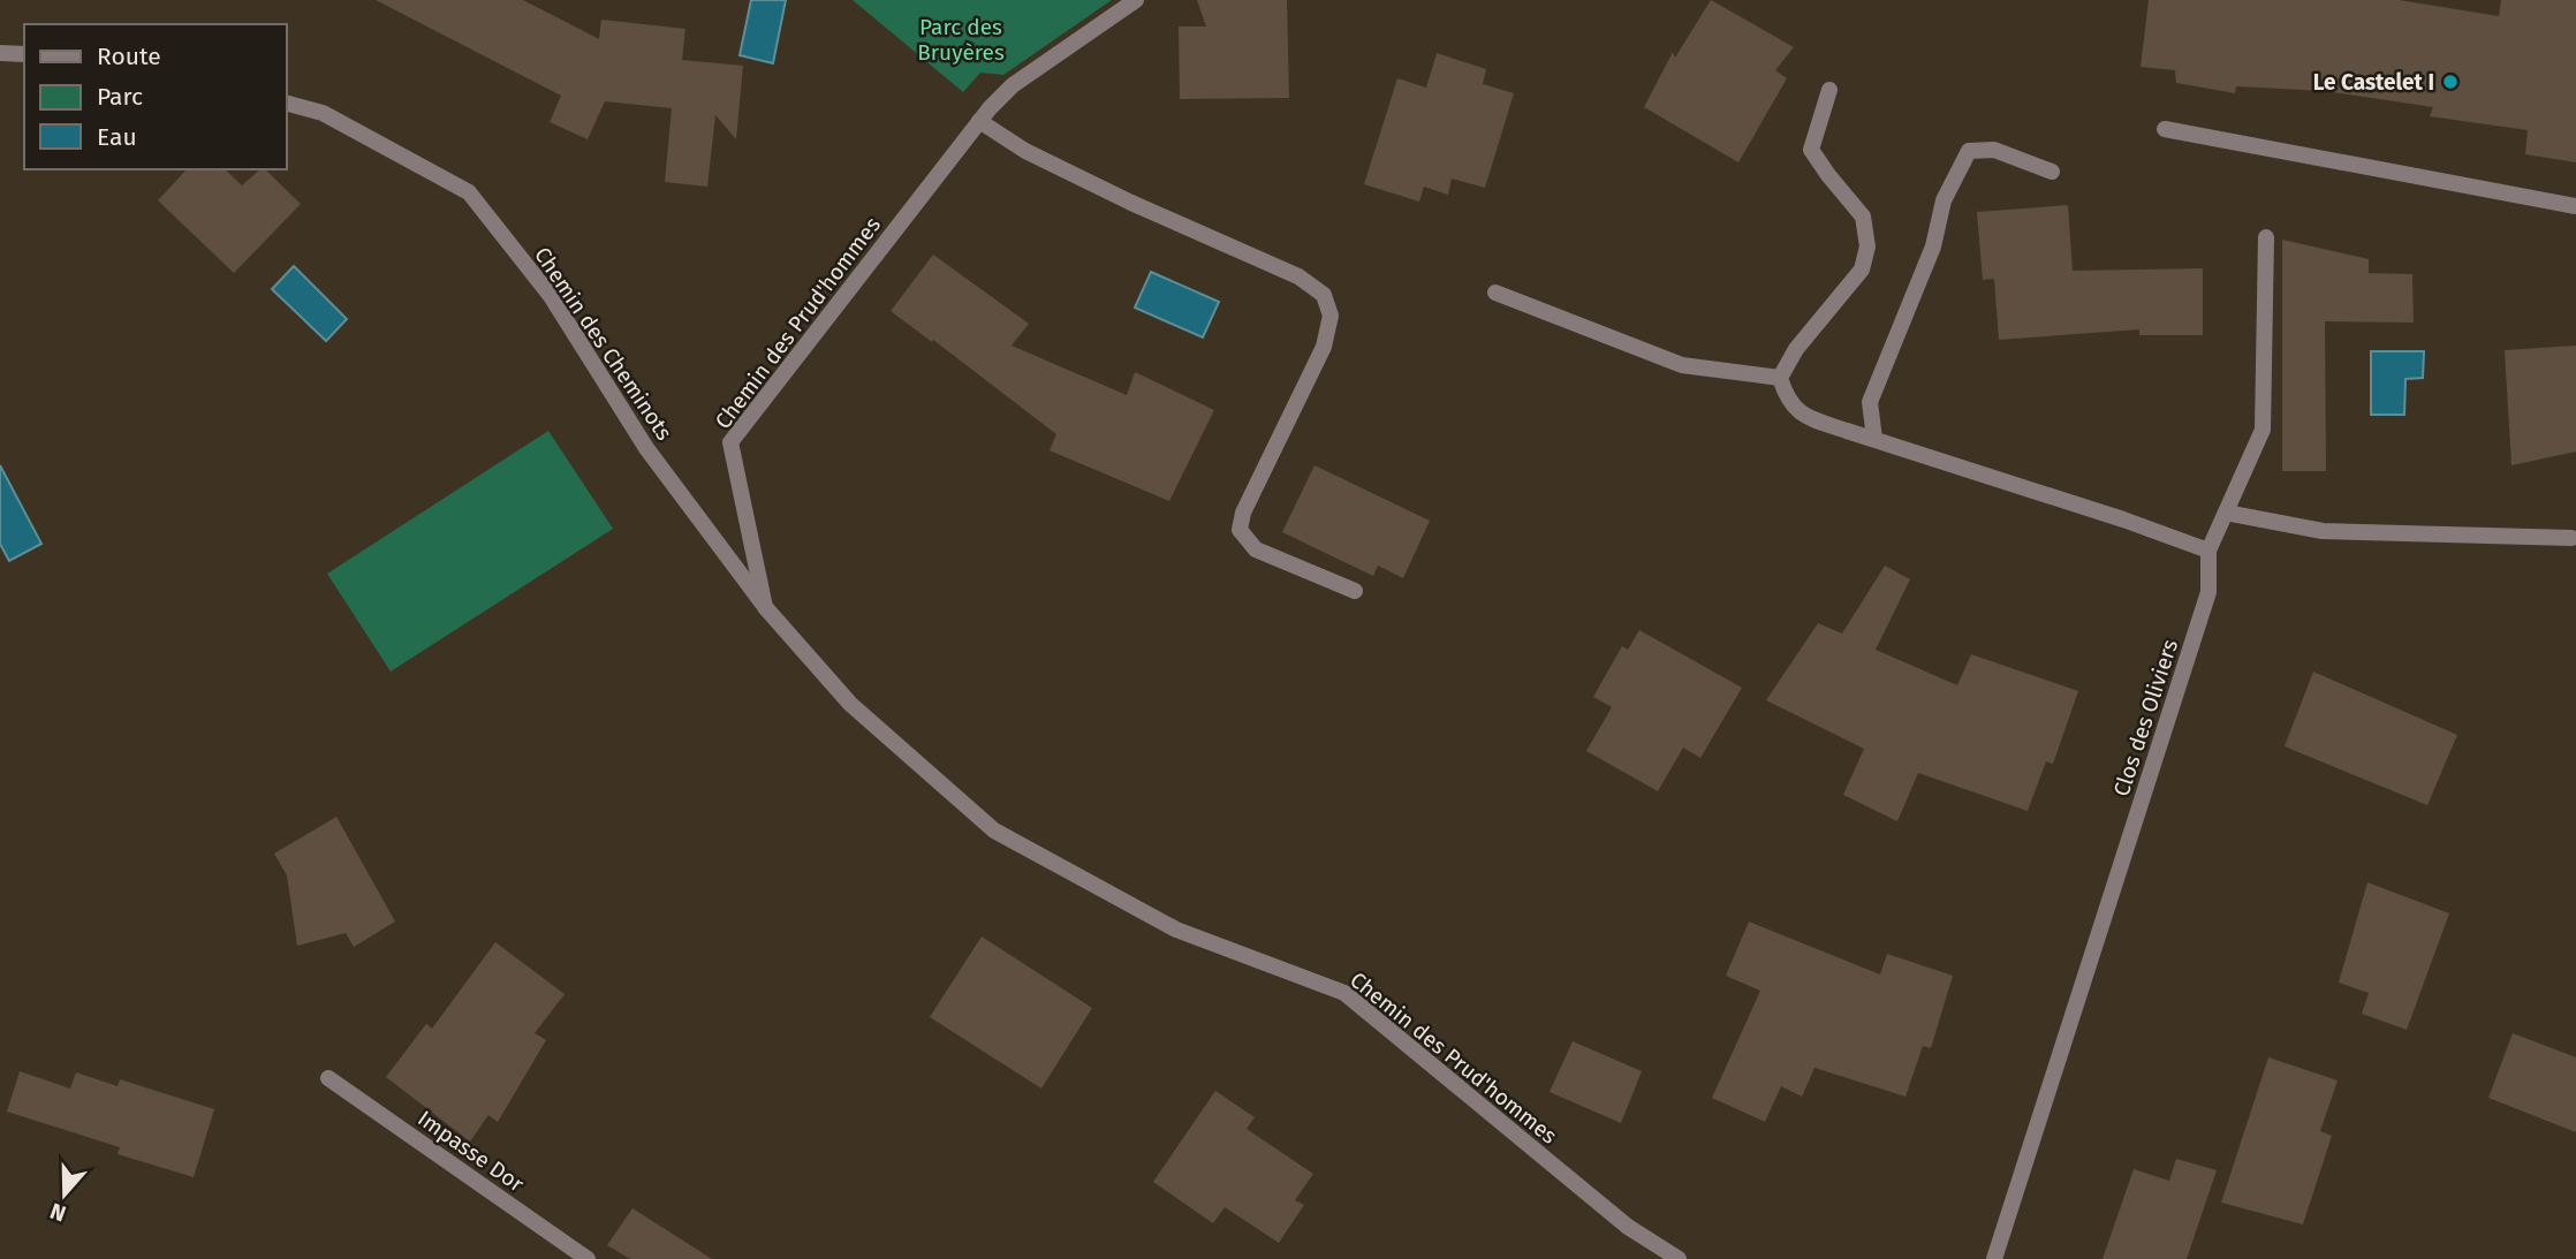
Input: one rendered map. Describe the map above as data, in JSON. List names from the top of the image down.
{
  "streets": {
    "street": [
      "Chemin des Prud'hommes",
      "Chemin des Cheminots",
      "Clos des Oliviers",
      "Impasse Dor"
    ]
  },
  "crossings": [
    ["Chemin des Prud'hommes", "Chemin des Cheminots"]
  ],
  "parks": ["Parc des Bruyères"],
  "places": ["Le Castelet I"],
  "legend": ["Route", "Parc", "Eau"],
  "north": "bottom"
}
